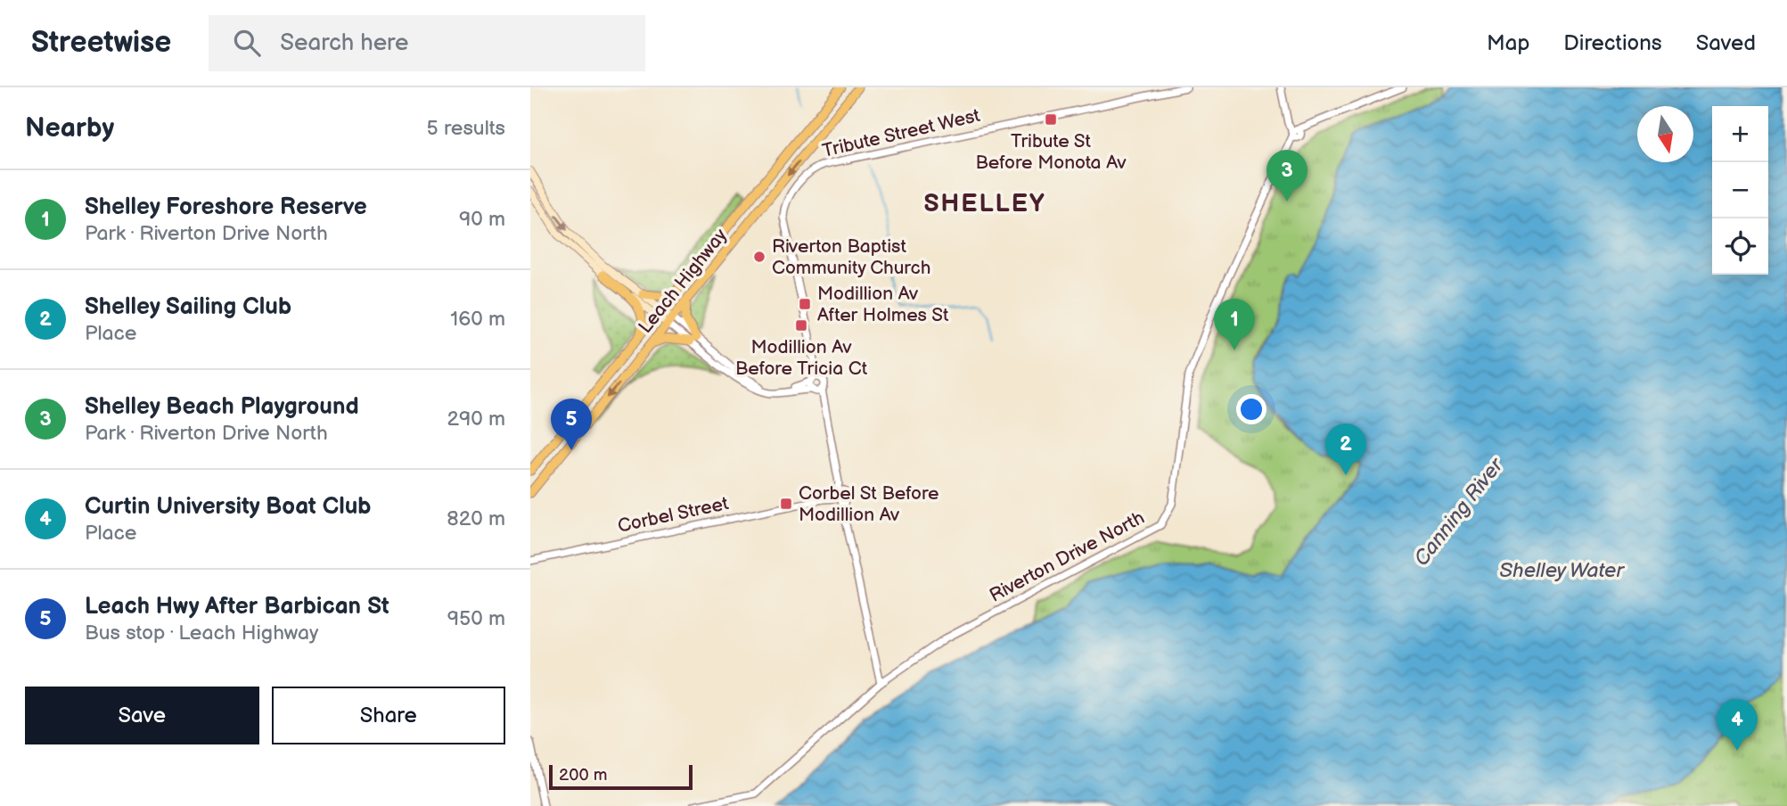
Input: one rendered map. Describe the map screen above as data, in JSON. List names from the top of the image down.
{
  "streets": {
    "highway": ["Leach Highway"],
    "street": ["Tribute Street West", "Corbel Street", "Riverton Drive North"]
  },
  "districts": ["SHELLEY"],
  "water": ["Canning River", "Shelley Water"],
  "places": {
    "transit": [
      "Tribute St Before Monota Av",
      "Modillion Av After Holmes St",
      "Modillion Av Before Tricia Ct",
      "Corbel St Before Modillion Av"
    ],
    "other": ["Riverton Baptist Community Church"]
  },
  "scale_bar": "200 m",
  "north": "bottom",
  "page": {
    "header": "Streetwise",
    "search": "Search here",
    "nav": ["Map", "Directions", "Saved"],
    "heading": ["Nearby", "5 results"],
    "map_buttons": ["+", "−"],
    "pins": [
      "3",
      "1",
      "5",
      "2",
      "4"
    ],
    "list": [
      {
        "mark": "1",
        "name": "Shelley Foreshore Reserve",
        "note": "Park · Riverton Drive North",
        "value": "90 m"
      },
      {
        "mark": "2",
        "name": "Shelley Sailing Club",
        "note": "Place",
        "value": "160 m"
      },
      {
        "mark": "3",
        "name": "Shelley Beach Playground",
        "note": "Park · Riverton Drive North",
        "value": "290 m"
      },
      {
        "mark": "4",
        "name": "Curtin University Boat Club",
        "note": "Place",
        "value": "820 m"
      },
      {
        "mark": "5",
        "name": "Leach Hwy After Barbican St",
        "note": "Bus stop · Leach Highway",
        "value": "950 m"
      }
    ],
    "buttons": ["Save", "Share"],
    "scale": "200 m"
  }
}
